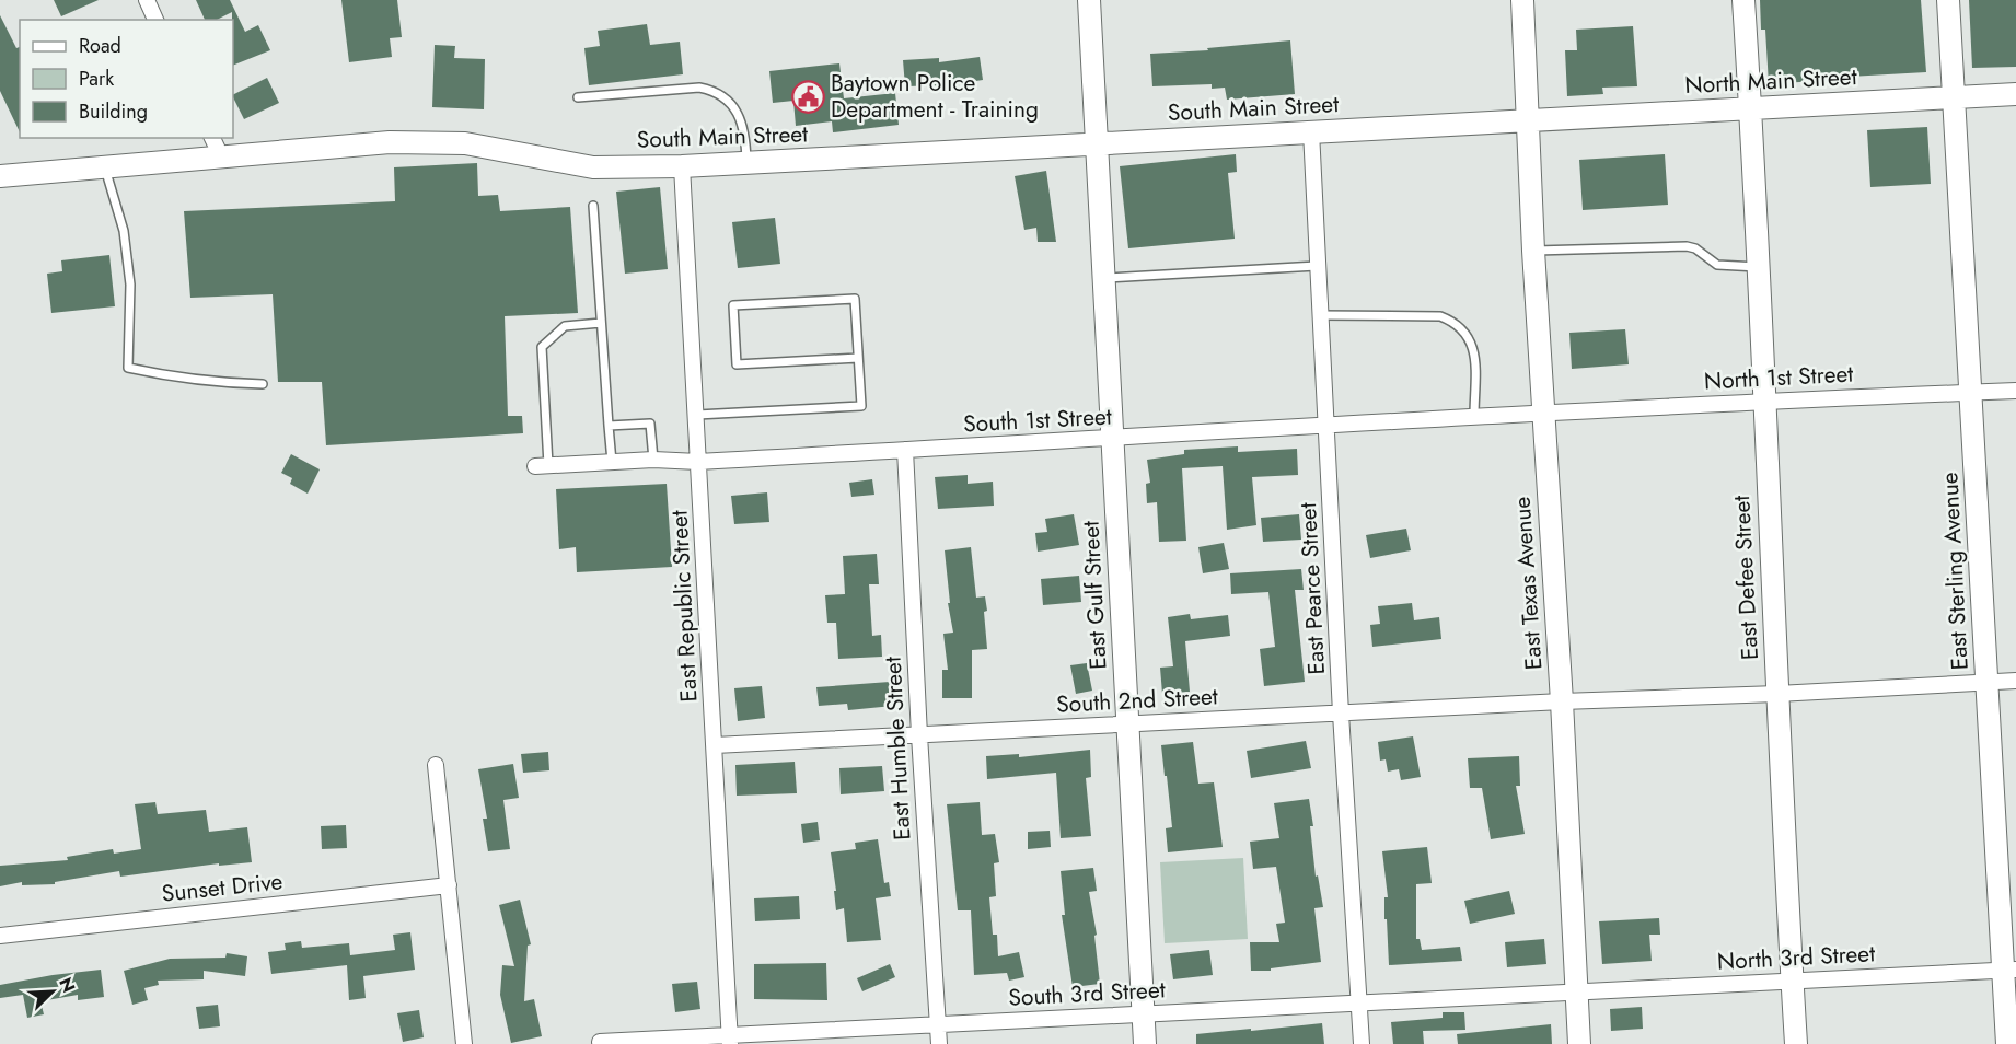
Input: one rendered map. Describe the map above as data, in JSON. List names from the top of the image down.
{
  "streets": {
    "main road": [
      "North Main Street",
      "South Main Street",
      "East Sterling Avenue",
      "East Defee Street",
      "East Texas Avenue",
      "East Gulf Street"
    ],
    "street": [
      "North 1st Street",
      "South 1st Street",
      "East Pearce Street",
      "East Republic Street",
      "South 2nd Street",
      "East Humble Street",
      "Sunset Drive",
      "North 3rd Street",
      "South 3rd Street"
    ]
  },
  "crossings": [
    ["North Main Street", "South Main Street"],
    ["North Main Street", "East Sterling Avenue"],
    ["North Main Street", "East Defee Street"],
    ["North Main Street", "East Texas Avenue"],
    ["South Main Street", "East Texas Avenue"],
    ["South Main Street", "East Pearce Street"],
    ["South Main Street", "East Gulf Street"],
    ["South Main Street", "East Republic Street"],
    ["North 1st Street", "South 1st Street"],
    ["North 1st Street", "East Sterling Avenue"],
    ["North 1st Street", "East Defee Street"],
    ["North 1st Street", "East Texas Avenue"],
    ["South 1st Street", "East Texas Avenue"],
    ["South 1st Street", "East Pearce Street"],
    ["South 1st Street", "East Gulf Street"],
    ["South 1st Street", "East Republic Street"],
    ["South 1st Street", "East Humble Street"],
    ["East Sterling Avenue", "South 2nd Street"],
    ["East Sterling Avenue", "North 3rd Street"],
    ["East Defee Street", "South 2nd Street"],
    ["East Defee Street", "North 3rd Street"],
    ["East Texas Avenue", "South 2nd Street"],
    ["East Texas Avenue", "North 3rd Street"],
    ["East Texas Avenue", "South 3rd Street"],
    ["East Pearce Street", "South 2nd Street"],
    ["East Pearce Street", "South 3rd Street"],
    ["East Gulf Street", "South 2nd Street"],
    ["East Gulf Street", "South 3rd Street"],
    ["East Republic Street", "South 2nd Street"],
    ["East Republic Street", "South 3rd Street"],
    ["South 2nd Street", "East Humble Street"],
    ["East Humble Street", "South 3rd Street"],
    ["North 3rd Street", "South 3rd Street"]
  ],
  "places": {
    "public building": ["Baytown Police Department - Training"]
  },
  "legend": ["Road", "Park", "Building"],
  "north": "top right"
}
